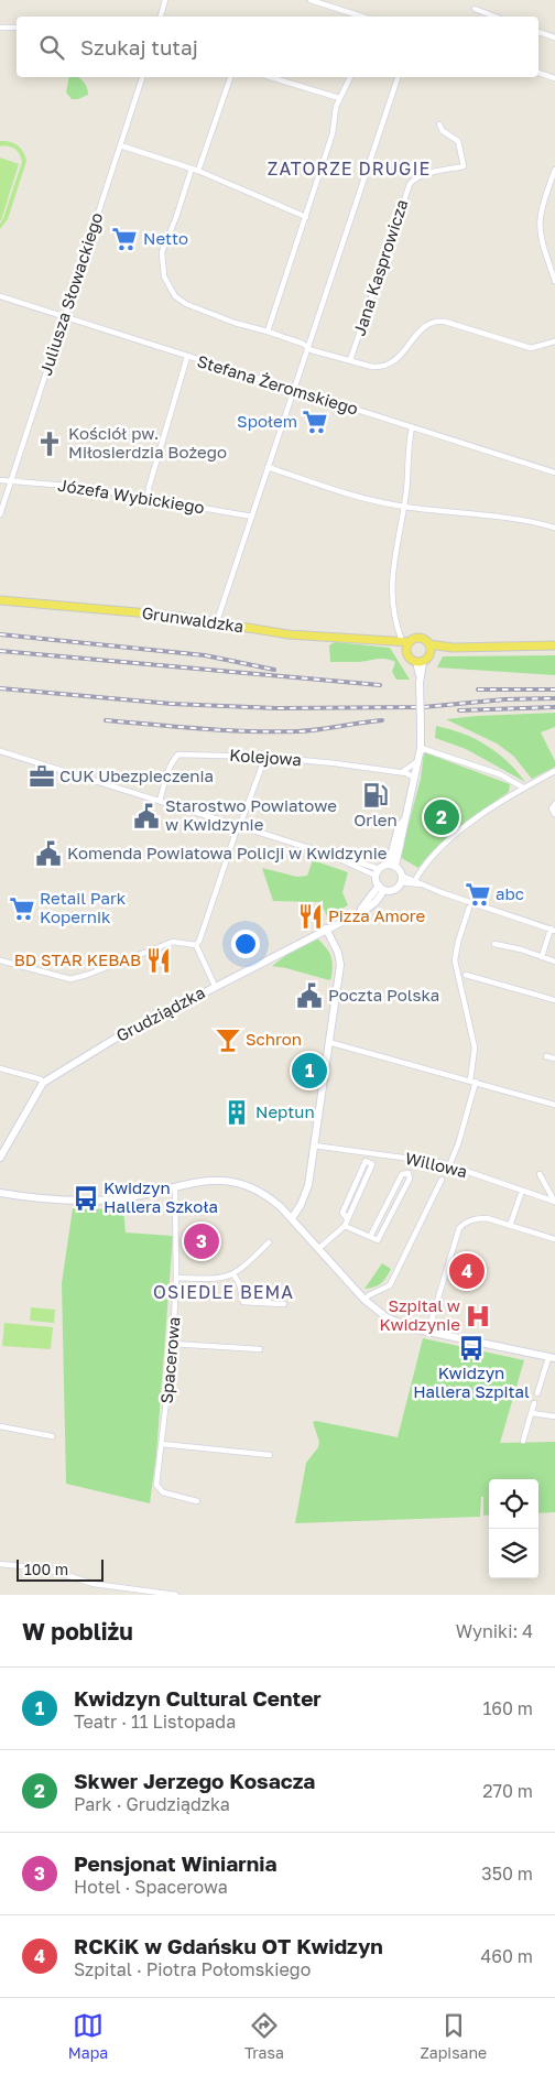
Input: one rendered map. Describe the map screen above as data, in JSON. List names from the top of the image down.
{
  "streets": {
    "main road": ["Grunwaldzka"],
    "street": [
      "Jana Kasprowicza",
      "Juliusza Słowackiego",
      "Stefana Żeromskiego",
      "Józefa Wybickiego",
      "Kolejowa",
      "Grudziądzka",
      "Willowa",
      "Spacerowa"
    ]
  },
  "crossings": [
    ["Juliusza Słowackiego", "Stefana Żeromskiego"],
    ["Juliusza Słowackiego", "Józefa Wybickiego"]
  ],
  "districts": ["ZATORZE DRUGIE", "OSIEDLE BEMA"],
  "places": {
    "supermarket": [
      "Netto",
      "Społem",
      "abc",
      "Retail Park Kopernik"
    ],
    "church": ["Kościół pw. Miłosierdzia Bożego"],
    "office": ["CUK Ubezpieczenia"],
    "fuel station": ["Orlen"],
    "public building": ["Starostwo Powiatowe w Kwidzynie", "Komenda Powiatowa Policji w Kwidzynie", "Poczta Polska"],
    "restaurant": ["Pizza Amore", "BD STAR KEBAB"],
    "bar": ["Schron"],
    "building": ["Neptun"],
    "bus stop": ["Kwidzyn Hallera Szkoła", "Kwidzyn Hallera Szpital"],
    "hospital": ["Szpital w Kwidzynie"]
  },
  "scale_bar": "100 m",
  "page": {
    "search": "Szukaj tutaj",
    "pins": [
      "2",
      "1",
      "3",
      "4"
    ],
    "scale": "100 m",
    "heading": ["W pobliżu", "Wyniki: 4"],
    "list": [
      {
        "mark": "1",
        "name": "Kwidzyn Cultural Center",
        "note": "Teatr · 11 Listopada",
        "value": "160 m"
      },
      {
        "mark": "2",
        "name": "Skwer Jerzego Kosacza",
        "note": "Park · Grudziądzka",
        "value": "270 m"
      },
      {
        "mark": "3",
        "name": "Pensjonat Winiarnia",
        "note": "Hotel · Spacerowa",
        "value": "350 m"
      },
      {
        "mark": "4",
        "name": "RCKiK w Gdańsku OT Kwidzyn",
        "note": "Szpital · Piotra Połomskiego",
        "value": "460 m"
      }
    ],
    "nav": ["Mapa", "Trasa", "Zapisane"]
  }
}
